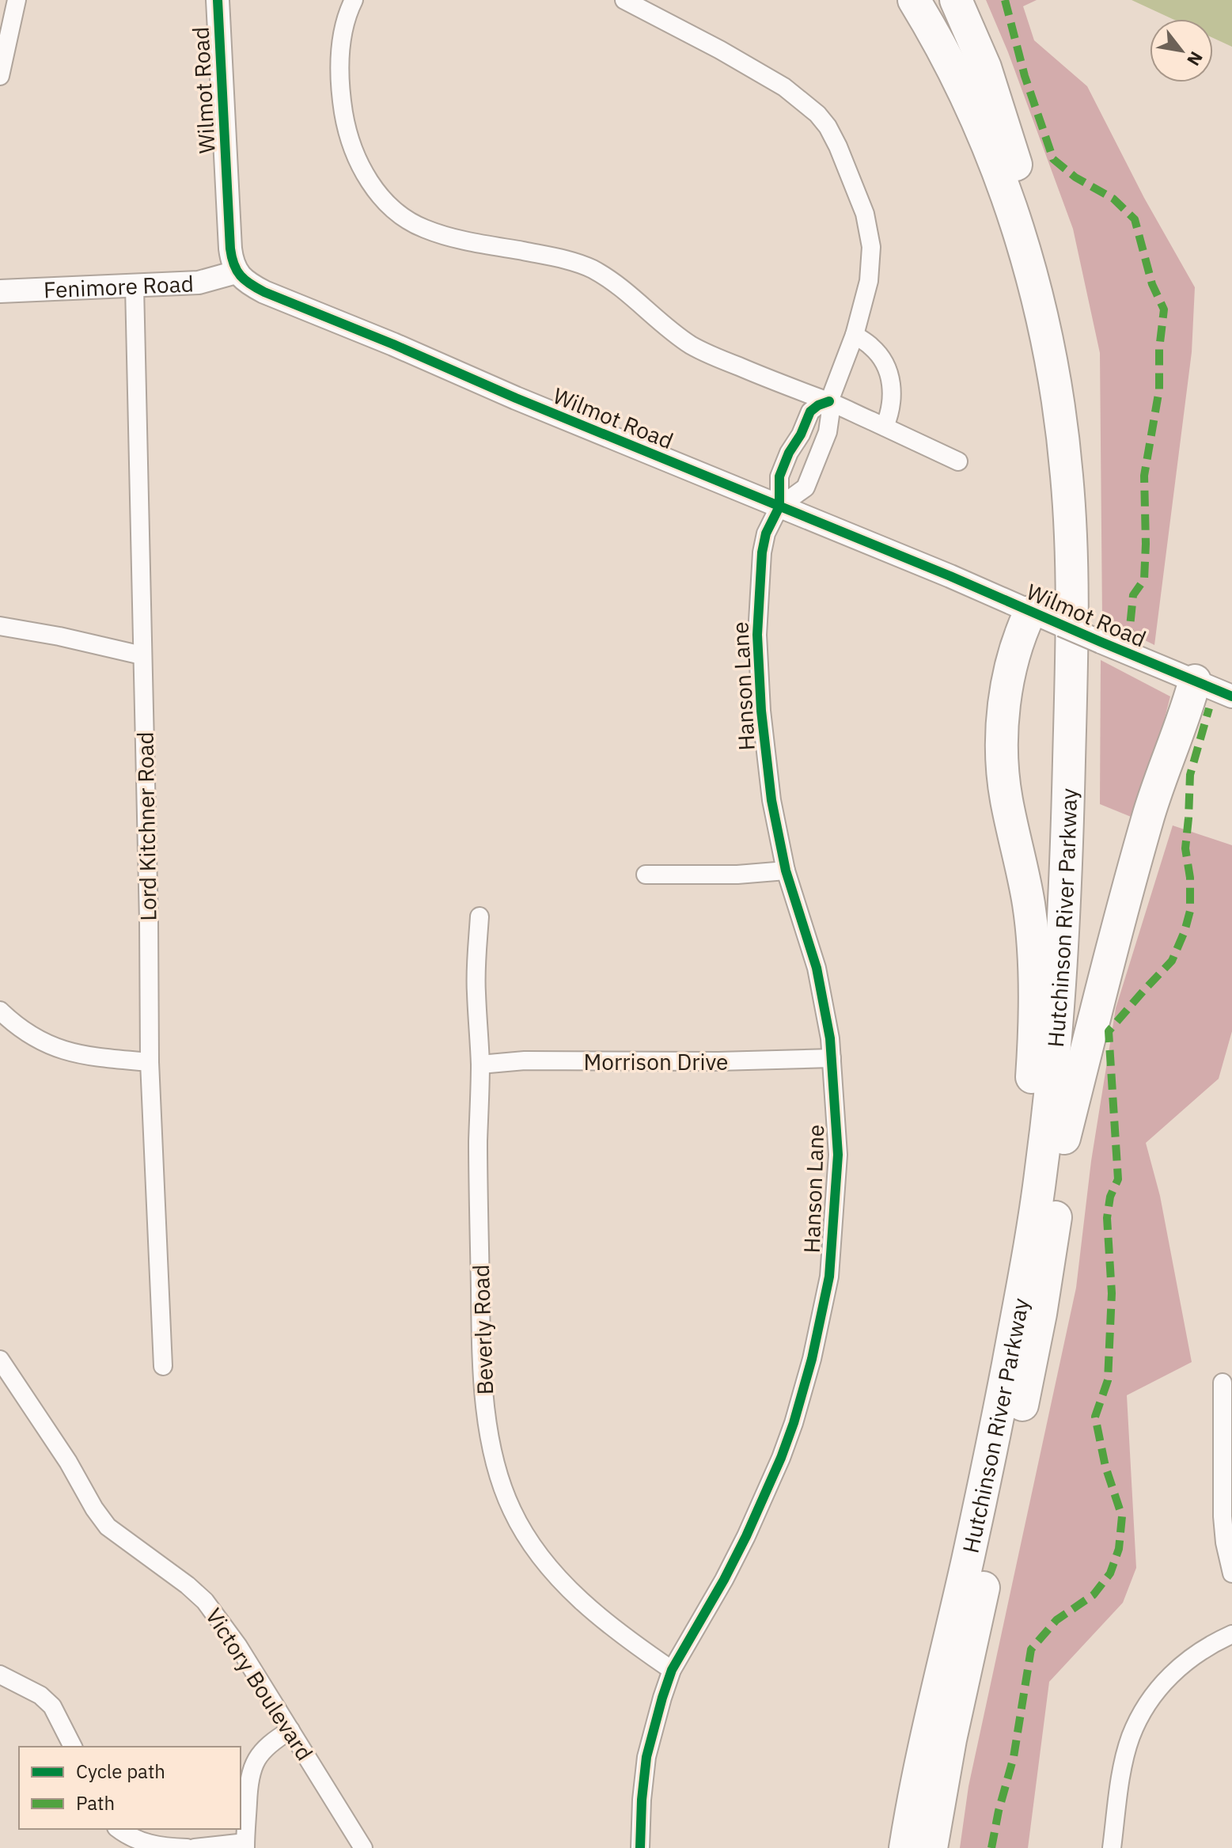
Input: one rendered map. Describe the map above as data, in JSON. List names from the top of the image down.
{
  "streets": {
    "highway": ["Hutchinson River Parkway"],
    "street": [
      "Wilmot Road",
      "Fenimore Road",
      "Hanson Lane",
      "Lord Kitchner Road",
      "Morrison Drive",
      "Beverly Road",
      "Victory Boulevard"
    ]
  },
  "crossings": [
    ["Wilmot Road", "Fenimore Road"],
    ["Wilmot Road", "Hanson Lane"],
    ["Fenimore Road", "Lord Kitchner Road"],
    ["Hanson Lane", "Morrison Drive"],
    ["Hanson Lane", "Beverly Road"],
    ["Morrison Drive", "Beverly Road"]
  ],
  "legend": ["Cycle path", "Path"],
  "north": "bottom right"
}
